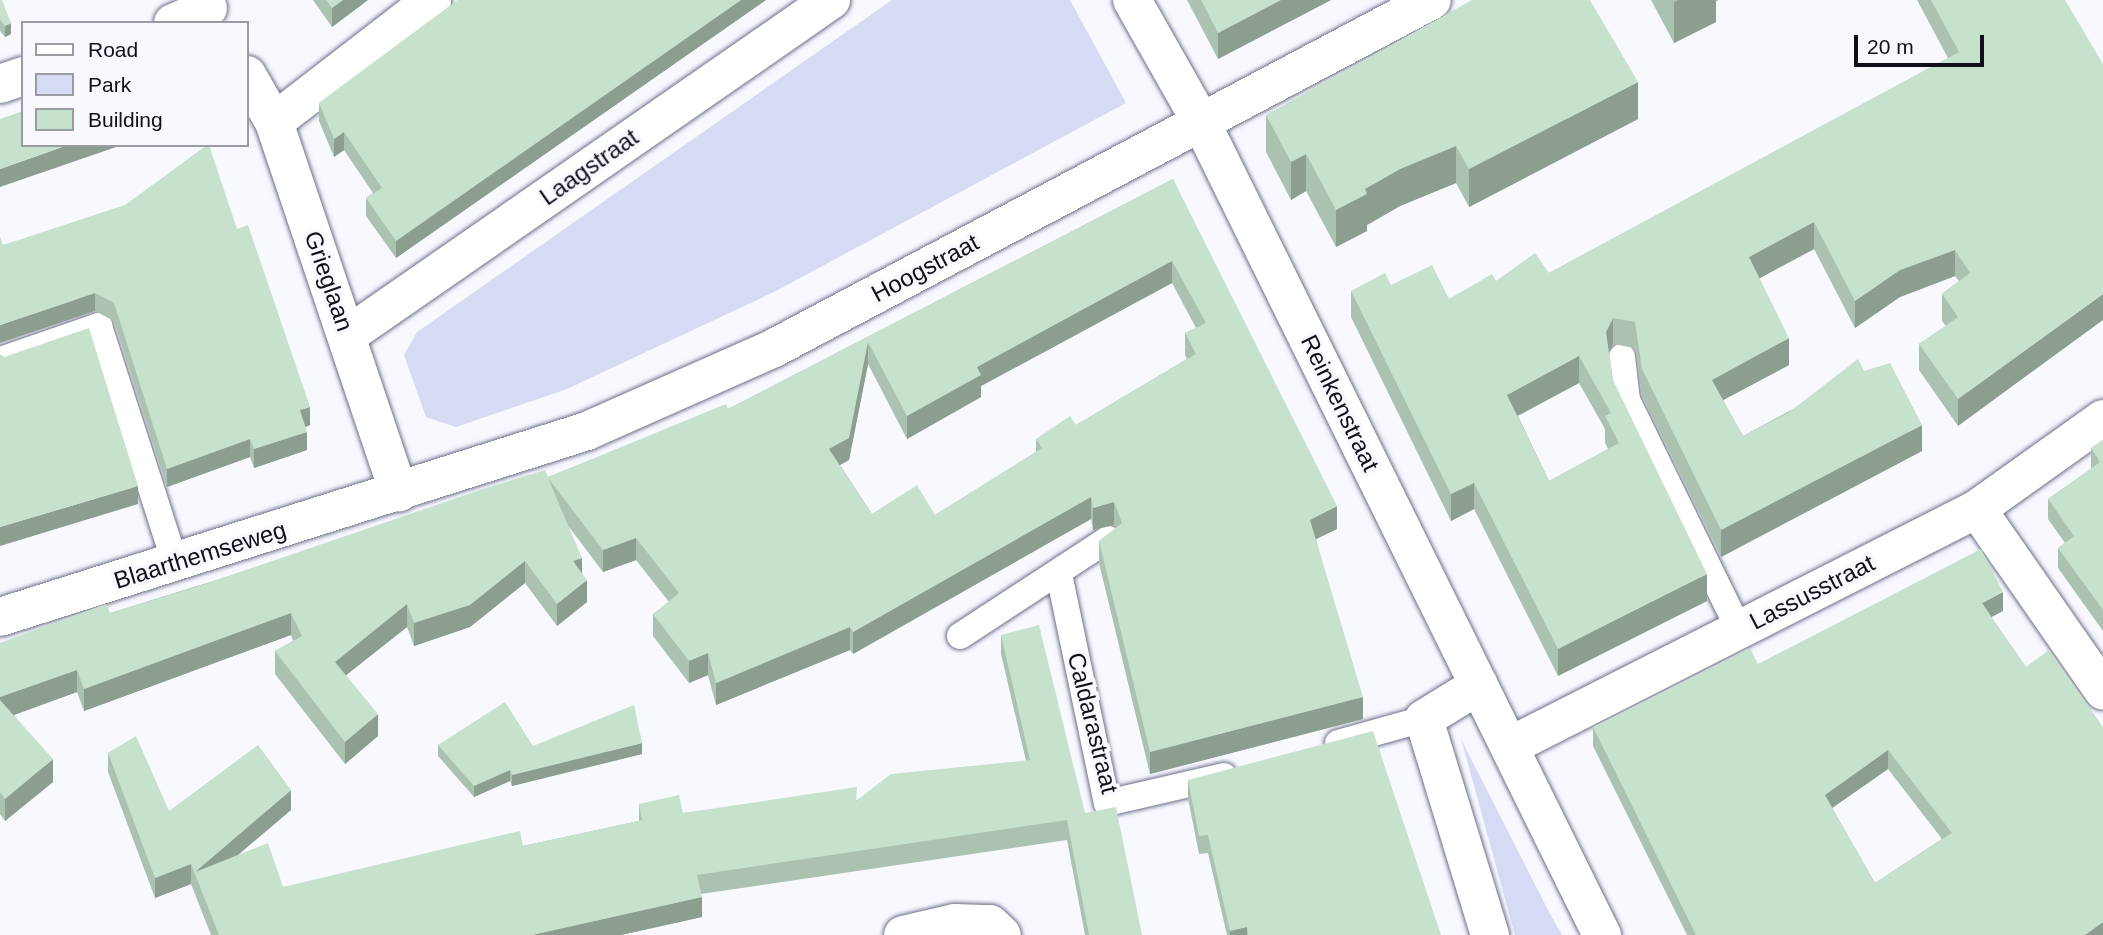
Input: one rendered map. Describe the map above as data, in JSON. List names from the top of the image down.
{
  "streets": {
    "street": [
      "Laagstraat",
      "Hoogstraat",
      "Grieglaan",
      "Reinkenstraat",
      "Blaarthemseweg",
      "Lassusstraat"
    ],
    "lane": ["Caldarastraat"]
  },
  "crossings": [
    ["Laagstraat", "Grieglaan"],
    ["Hoogstraat", "Grieglaan"],
    ["Hoogstraat", "Reinkenstraat"],
    ["Hoogstraat", "Blaarthemseweg"],
    ["Grieglaan", "Blaarthemseweg"],
    ["Reinkenstraat", "Lassusstraat"]
  ],
  "legend": ["Road", "Park", "Building"],
  "scale_bar": "20 m"
}
